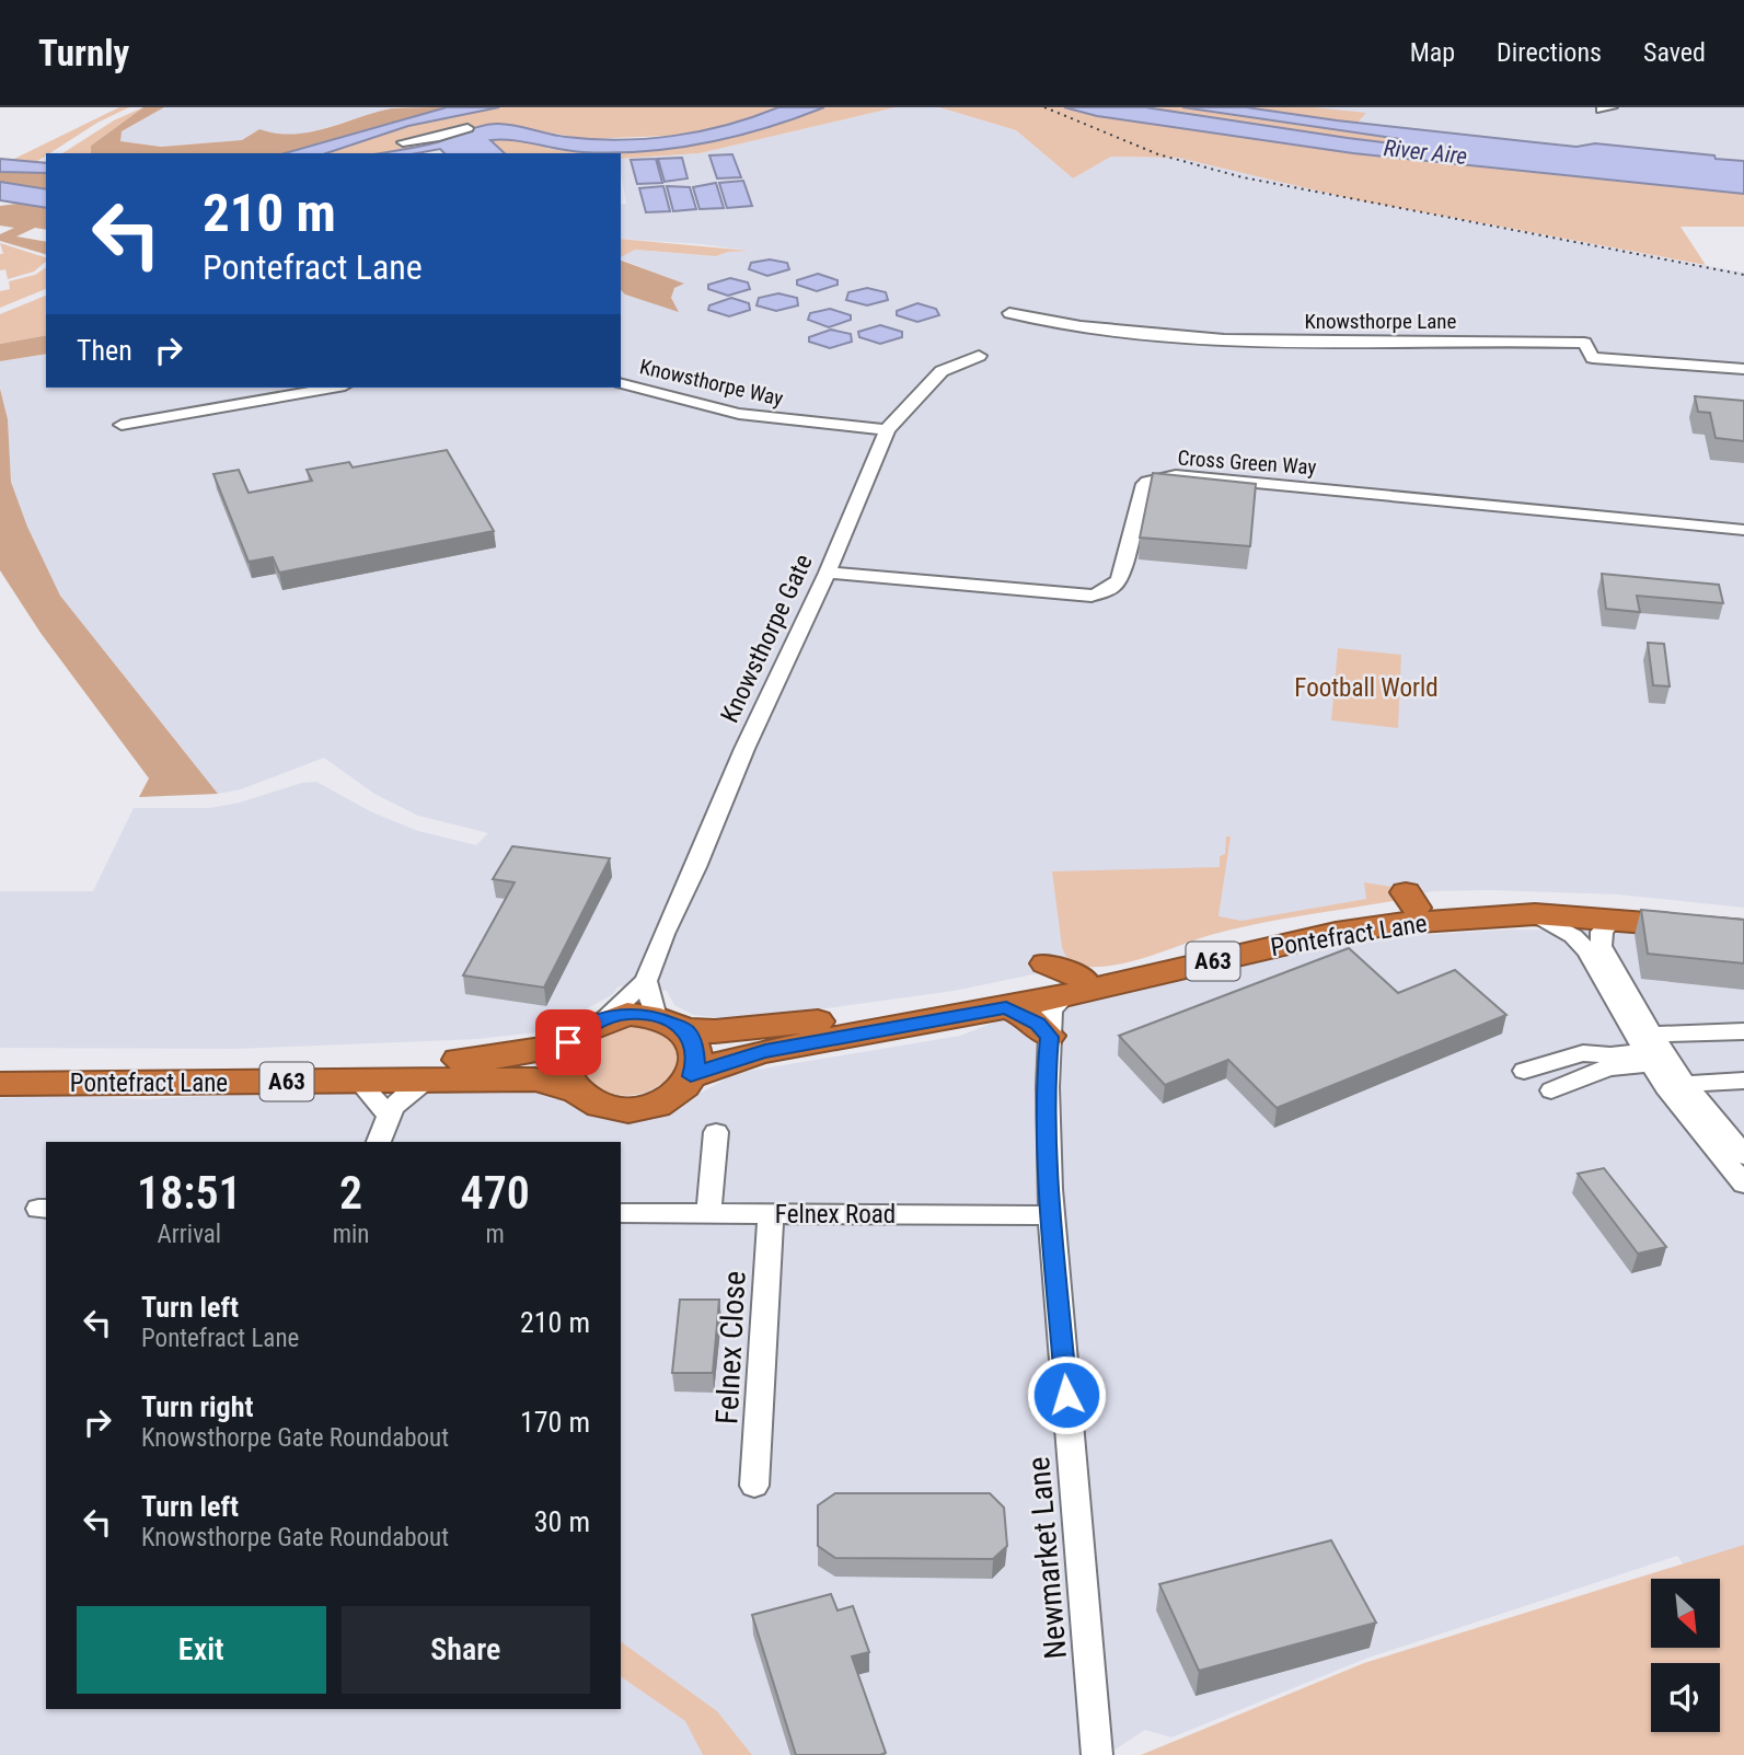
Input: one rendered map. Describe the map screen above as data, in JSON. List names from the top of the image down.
{
  "streets": {
    "highway": ["Pontefract Lane", "A63"],
    "street": [
      "Knowsthorpe Lane",
      "Knowsthorpe Way",
      "Cross Green Way",
      "Knowsthorpe Gate",
      "Felnex Road",
      "Felnex Close",
      "Newmarket Lane"
    ]
  },
  "crossings": [
    ["Knowsthorpe Way", "Knowsthorpe Gate"],
    ["Cross Green Way", "Knowsthorpe Gate"],
    ["Knowsthorpe Gate", "Pontefract Lane"],
    ["Knowsthorpe Gate", "A63"],
    ["Pontefract Lane", "A63"],
    ["Pontefract Lane", "Newmarket Lane"],
    ["Felnex Road", "Felnex Close"],
    ["Felnex Road", "Newmarket Lane"]
  ],
  "water": ["River Aire"],
  "parks": ["Football World"],
  "north": "bottom right",
  "page": {
    "header": "Turnly",
    "nav": ["Map", "Directions", "Saved"],
    "turn": ["210 m", "Pontefract Lane"],
    "then": "Then",
    "eta": [
      "18:51",
      "Arrival",
      "2",
      "min",
      "470",
      "m"
    ],
    "list": [
      {
        "name": "Turn left",
        "note": "Pontefract Lane",
        "value": "210 m"
      },
      {
        "name": "Turn right",
        "note": "Knowsthorpe Gate Roundabout",
        "value": "170 m"
      },
      {
        "name": "Turn left",
        "note": "Knowsthorpe Gate Roundabout",
        "value": "30 m"
      }
    ],
    "buttons": ["Exit", "Share"]
  }
}
